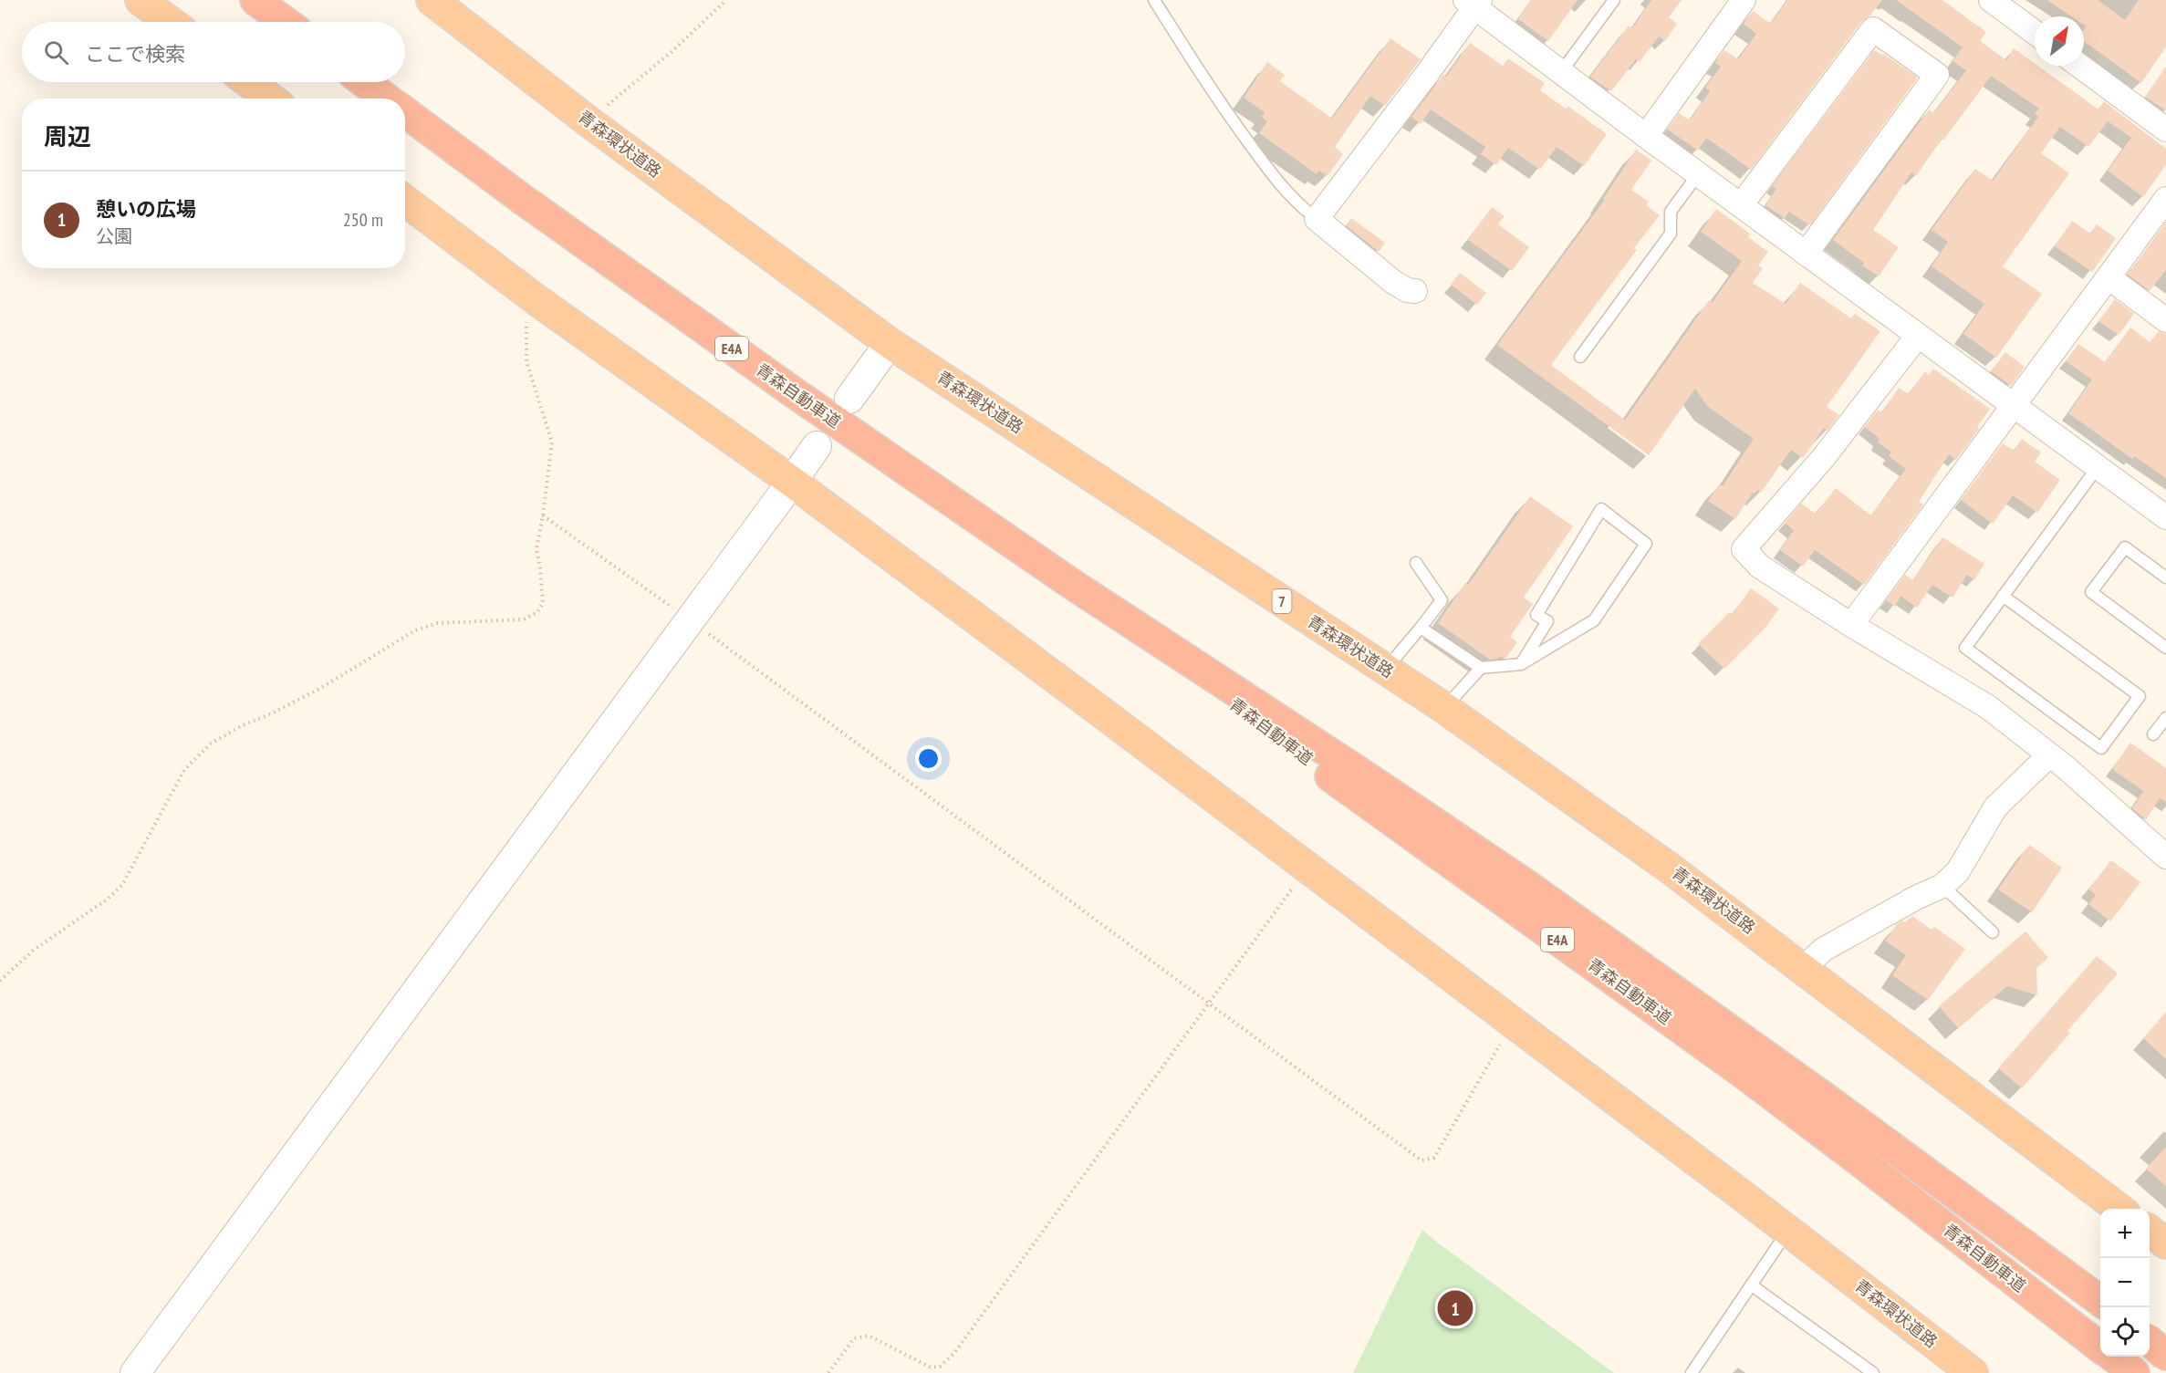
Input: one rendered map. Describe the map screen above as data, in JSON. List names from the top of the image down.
{
  "streets": {
    "highway": [
      "青森環状道路",
      "E4A",
      "青森自動車道",
      "7"
    ]
  },
  "north": "top right",
  "page": {
    "search": "ここで検索",
    "heading": "周辺",
    "list": [
      {
        "mark": "1",
        "name": "憩いの広場",
        "note": "公園",
        "value": "250 m"
      }
    ],
    "map_buttons": ["+", "−"],
    "pins": "1"
  }
}
